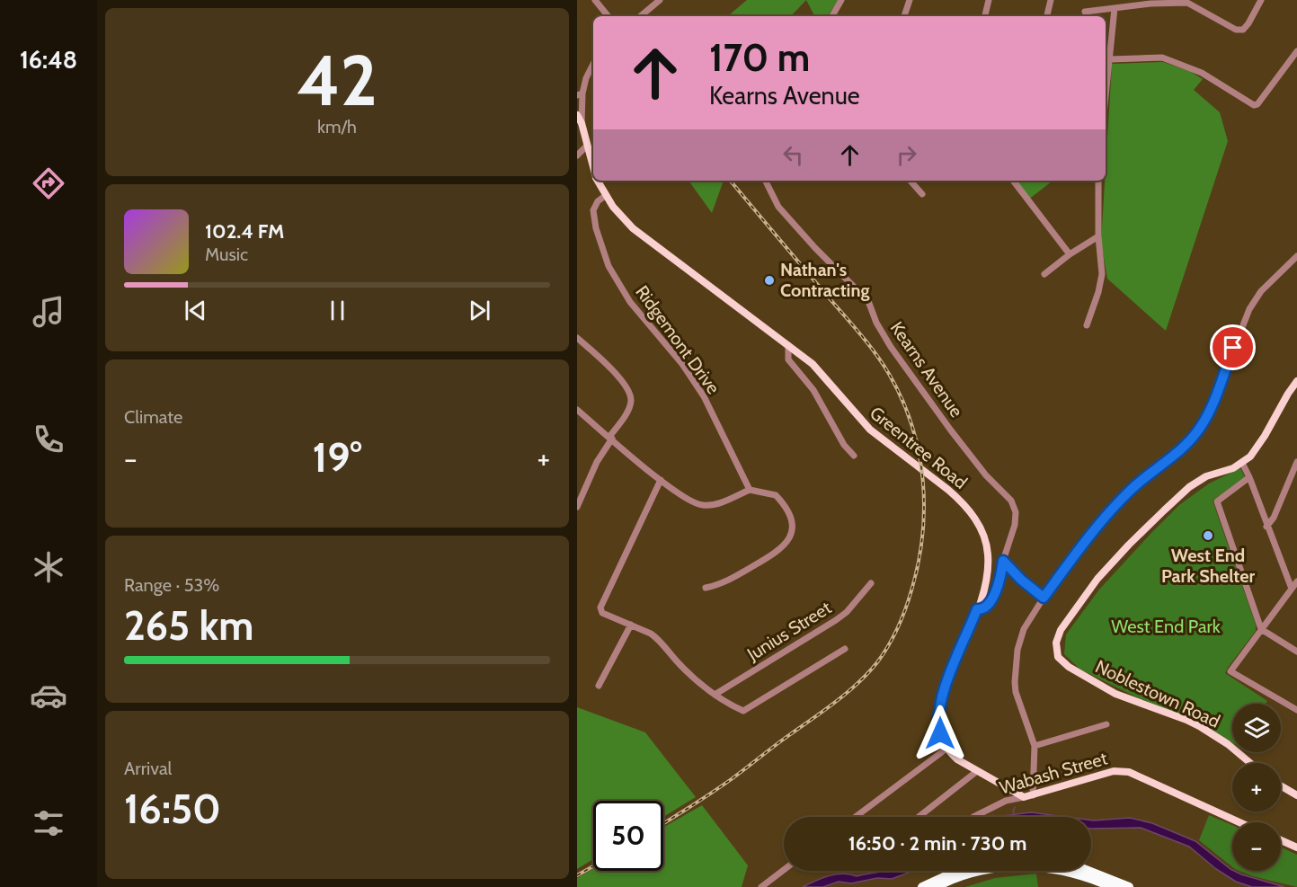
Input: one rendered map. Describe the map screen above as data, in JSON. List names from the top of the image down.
{
  "streets": {
    "main road": ["Greentree Road", "Noblestown Road", "Wabash Street"],
    "street": ["Ridgemont Drive", "Kearns Avenue", "Junius Street"]
  },
  "crossings": [
    ["Ridgemont Drive", "Greentree Road"],
    ["Kearns Avenue", "Greentree Road"]
  ],
  "parks": ["West End Park"],
  "places": ["Nathan's Contracting", "West End Park Shelter"],
  "page": {
    "tabs": "16:48",
    "tile": [
      ["42", "km/h"],
      "Climate",
      ["Range · 53%", "265 km"],
      ["Arrival", "16:50"]
    ],
    "turn": ["170 m", "Kearns Avenue"],
    "song": ["102.4 FM", "Music"],
    "heat": ["−", "19°", "+"],
    "map_buttons": ["+", "−"],
    "limit": "50",
    "trip": "16:50 · 2 min · 730 m"
  }
}
